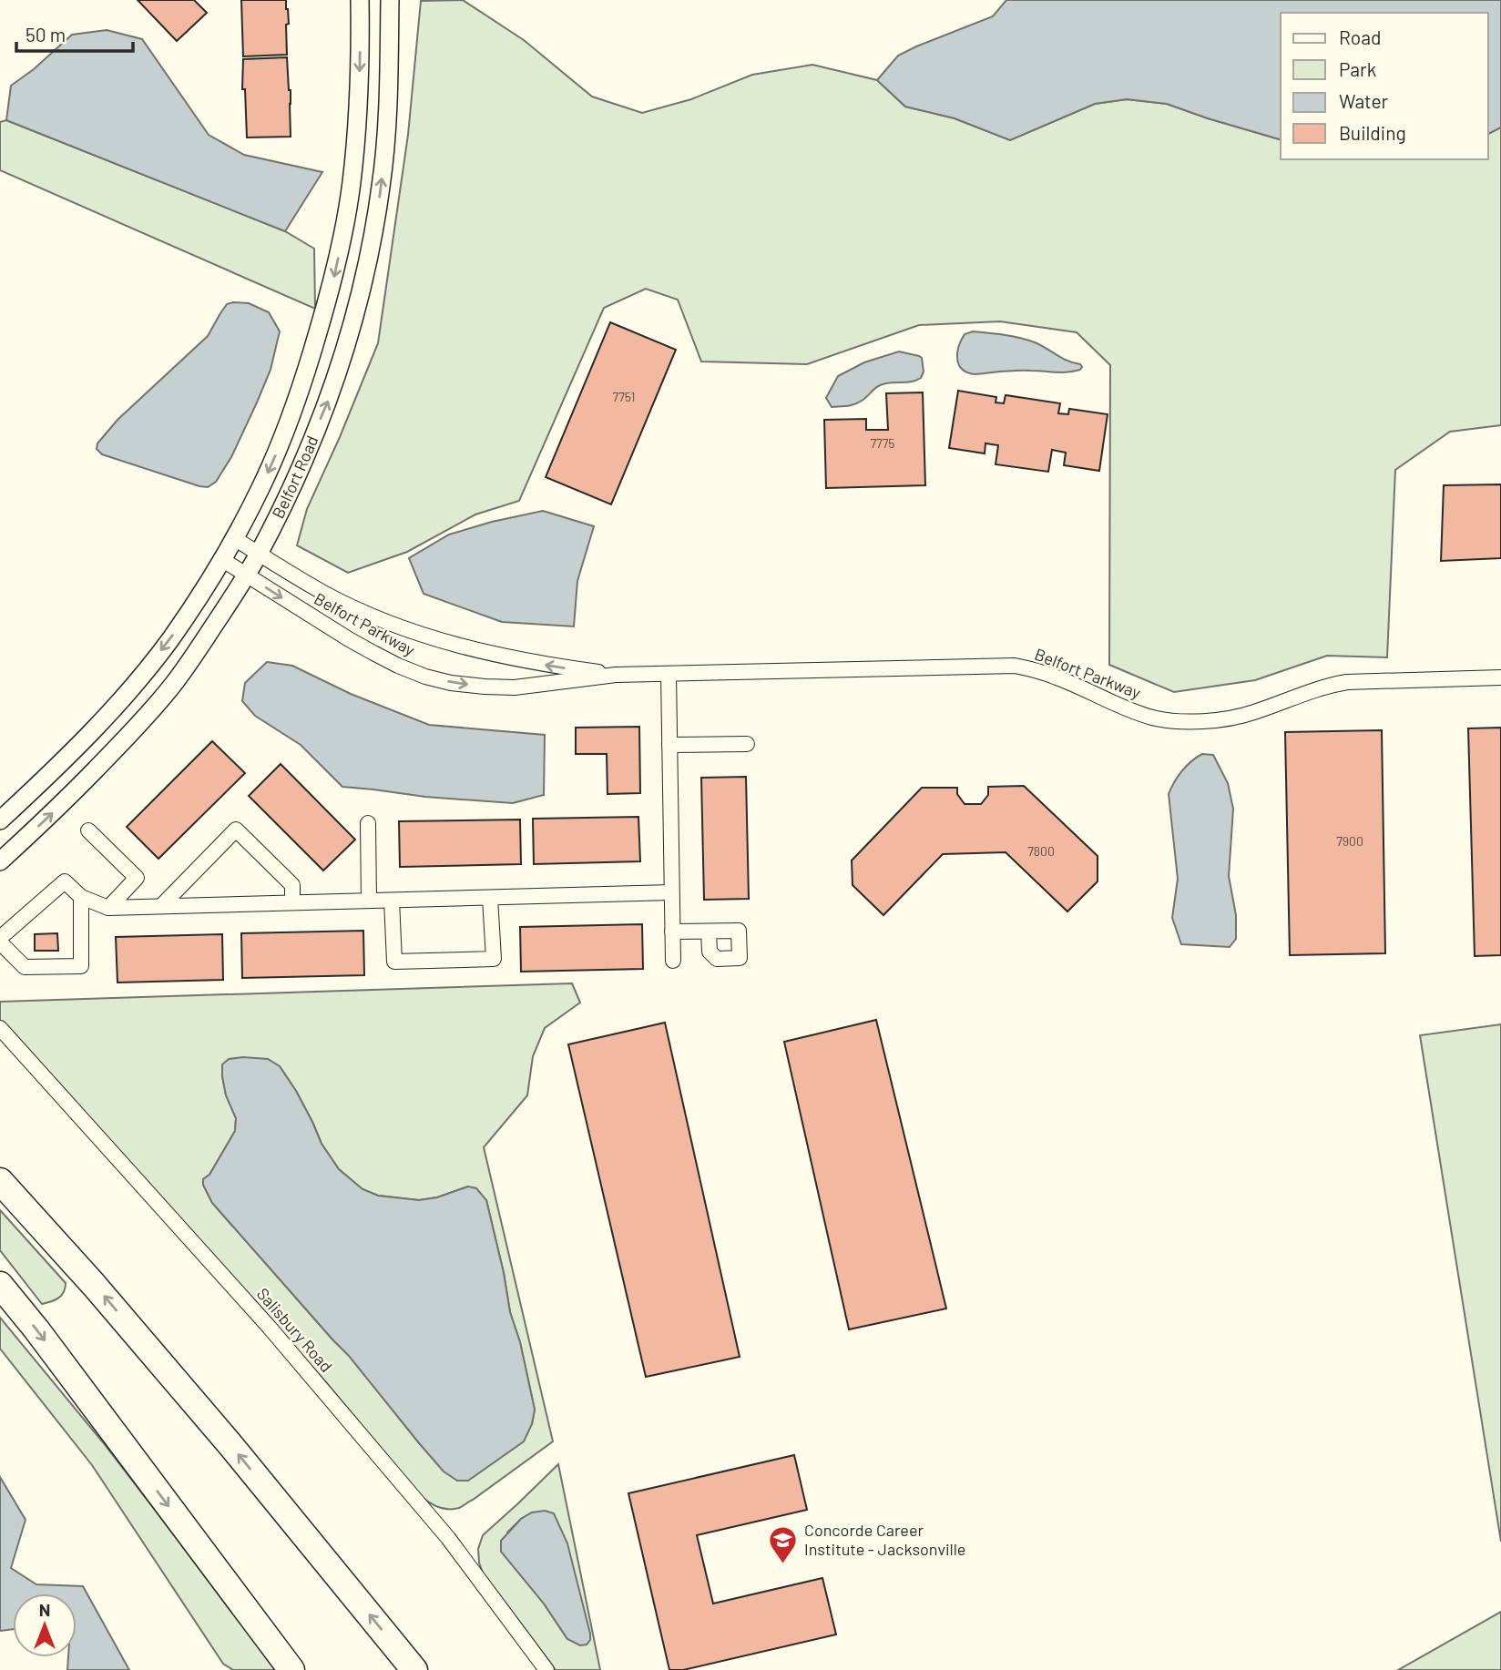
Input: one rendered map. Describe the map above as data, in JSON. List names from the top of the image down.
{
  "streets": {
    "street": ["Belfort Road", "Belfort Parkway", "Salisbury Road"]
  },
  "crossings": [
    ["Belfort Road", "Belfort Parkway"]
  ],
  "places": {
    "school or university": ["Concorde Career Institute - Jacksonville"]
  },
  "house_numbers": [
    "7751",
    "7775",
    "7900",
    "7800"
  ],
  "legend": [
    "Road",
    "Park",
    "Water",
    "Building"
  ],
  "scale_bar": "50 m",
  "north": "top"
}
